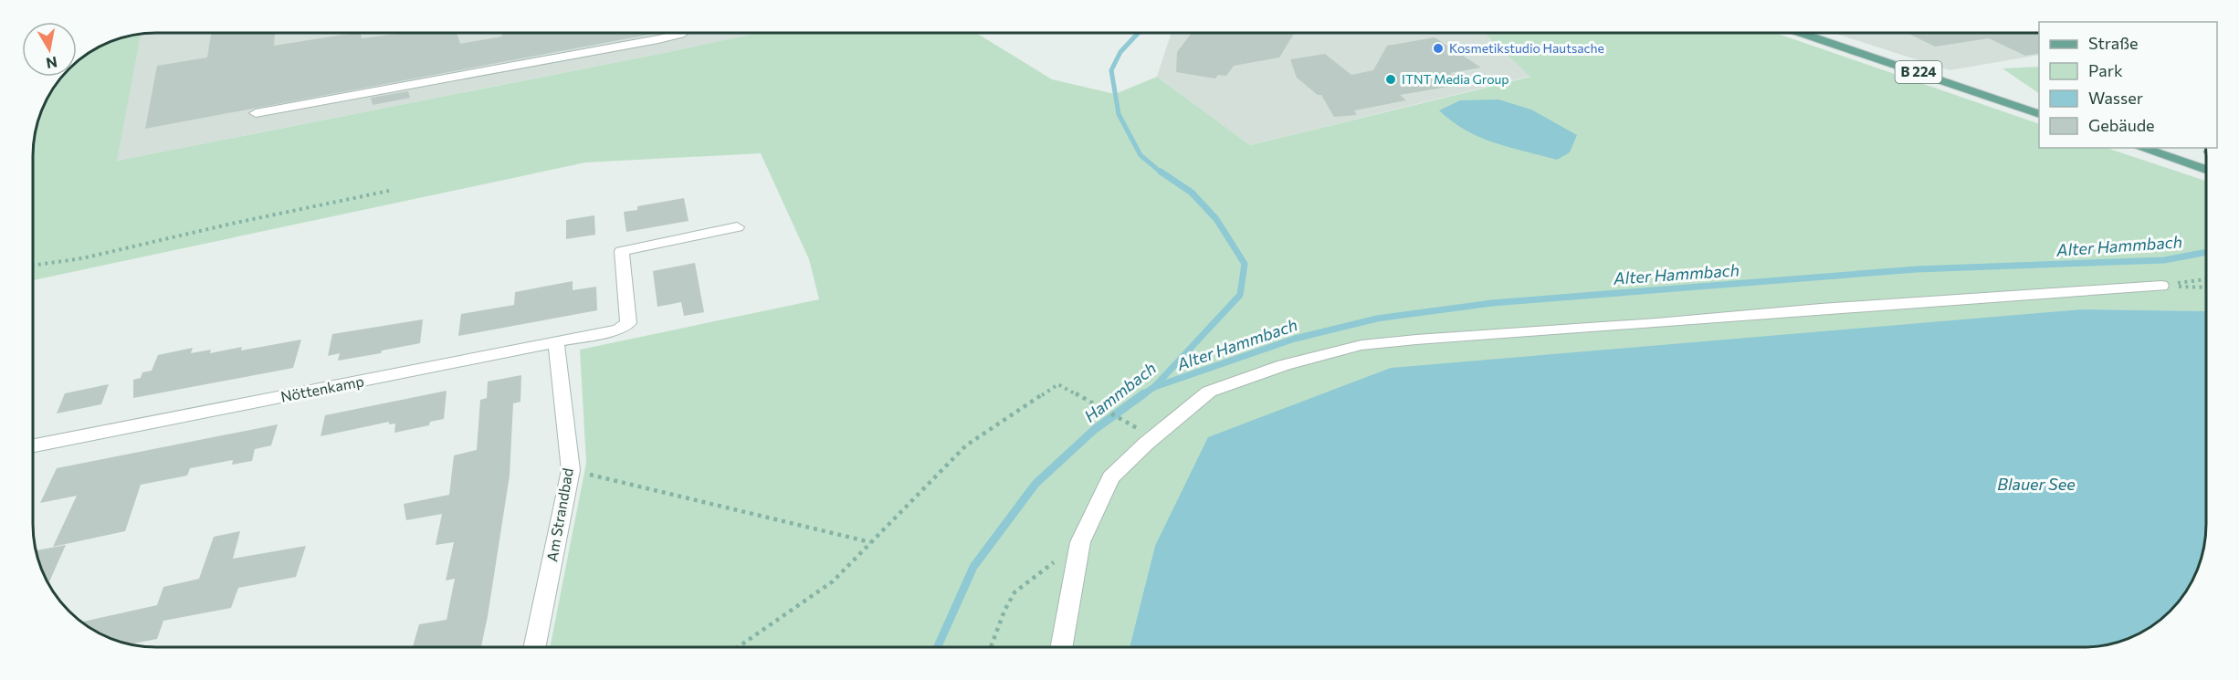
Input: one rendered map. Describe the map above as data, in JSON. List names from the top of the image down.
{
  "streets": {
    "main road": ["B 224"],
    "street": ["Nöttenkamp", "Am Strandbad"]
  },
  "crossings": [
    ["Nöttenkamp", "Am Strandbad"]
  ],
  "water": ["Alter Hammbach", "Hammbach", "Blauer See"],
  "places": ["Kosmetikstudio Hautsache", "ITNT Media Group"],
  "legend": [
    "Straße",
    "Park",
    "Wasser",
    "Gebäude"
  ],
  "north": "bottom"
}
